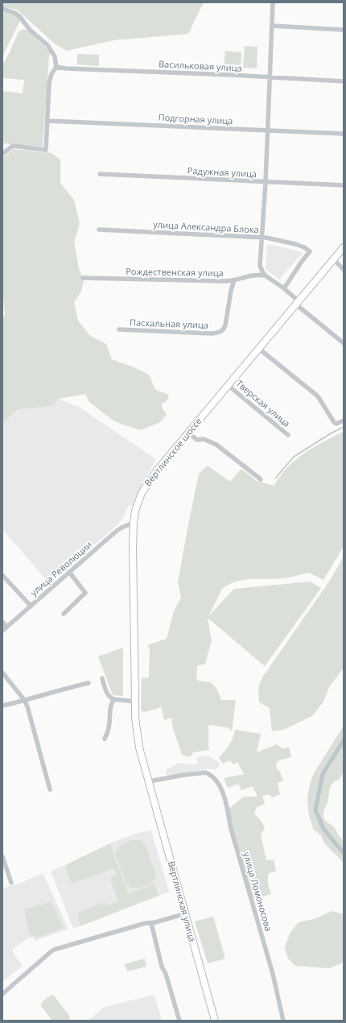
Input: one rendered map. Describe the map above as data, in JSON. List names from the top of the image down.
{
  "streets": {
    "main road": ["Вертлинское шоссе", "Вертлинская улица"],
    "street": [
      "Васильковая улица",
      "Подгорная улица",
      "Радужная улица",
      "улица Александра Блока",
      "Рождественская улица",
      "Пасхальная улица",
      "Тверская улица",
      "улица Революции",
      "улица Ломоносова"
    ]
  },
  "crossings": [
    ["Рождественская улица", "Пасхальная улица"],
    ["Тверская улица", "Вертлинское шоссе"],
    ["Вертлинское шоссе", "улица Революции"],
    ["Вертлинское шоссе", "улица Ломоносова"],
    ["Вертлинское шоссе", "Вертлинская улица"],
    ["улица Ломоносова", "Вертлинская улица"]
  ]
}
